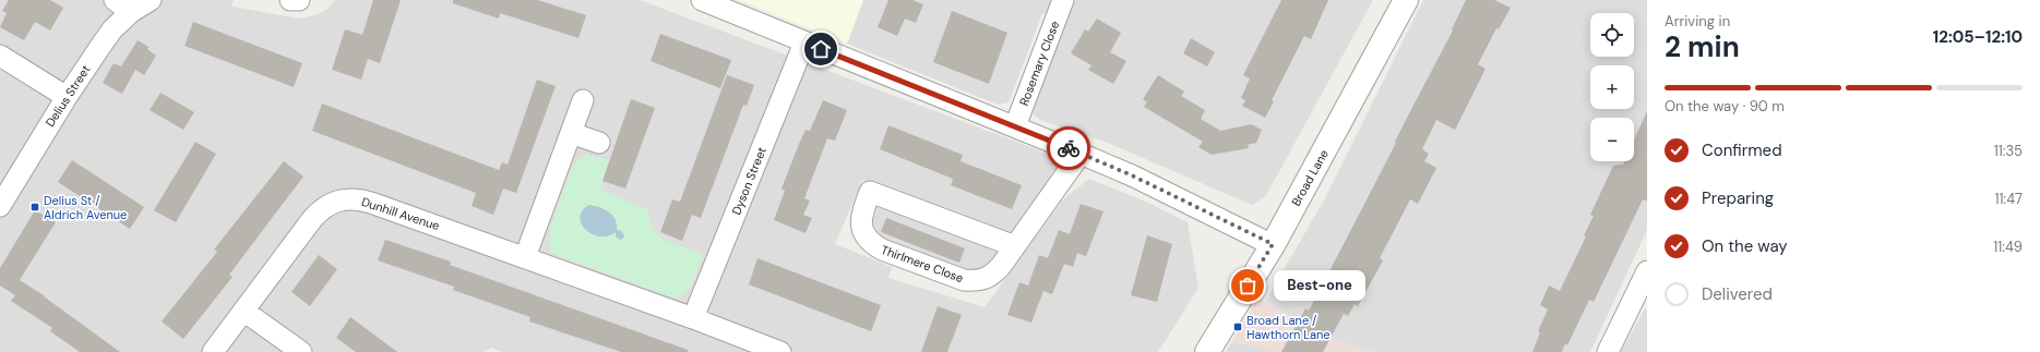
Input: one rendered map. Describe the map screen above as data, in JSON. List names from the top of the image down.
{
  "streets": {
    "street": [
      "Rosemary Close",
      "Delius Street",
      "Broad Lane",
      "Dyson Street",
      "Dunhill Avenue",
      "Thirlmere Close"
    ]
  },
  "crossings": [
    ["Dyson Street", "Dunhill Avenue"]
  ],
  "places": {
    "transit": ["Delius St / Aldrich Avenue", "Broad Lane / Hawthorn Lane"],
    "other": ["Best-one"]
  },
  "page": {
    "heading": ["2 min", "Arriving in", "12:05–12:10"],
    "map_buttons": ["+", "−"],
    "bar": "On the way · 90 m",
    "list": [
      ["Confirmed", "11:35"],
      ["Preparing", "11:47"],
      ["On the way", "11:49"],
      "Delivered"
    ],
    "bubble": "Best-one"
  }
}
